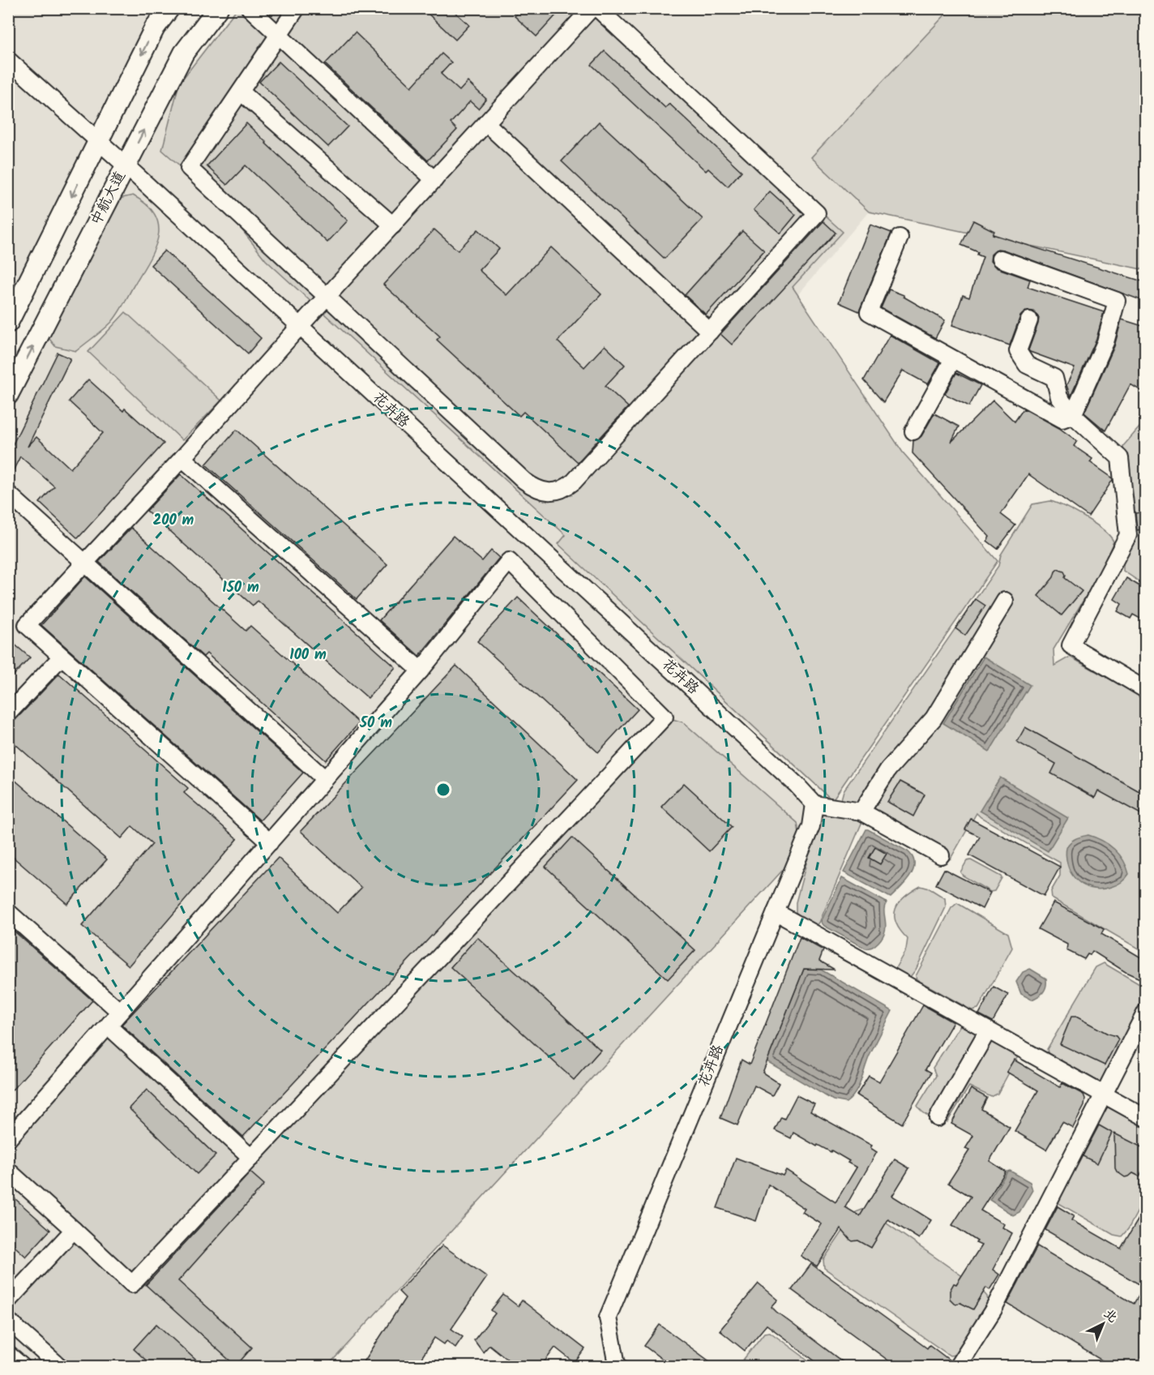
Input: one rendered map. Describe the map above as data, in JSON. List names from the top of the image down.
{
  "streets": {
    "main road": ["中航大道"],
    "street": ["花卉路"]
  },
  "crossings": [
    ["中航大道", "花卉路"]
  ],
  "north": "top right",
  "rings": [
    "200 m",
    "150 m",
    "100 m",
    "50 m"
  ]
}
